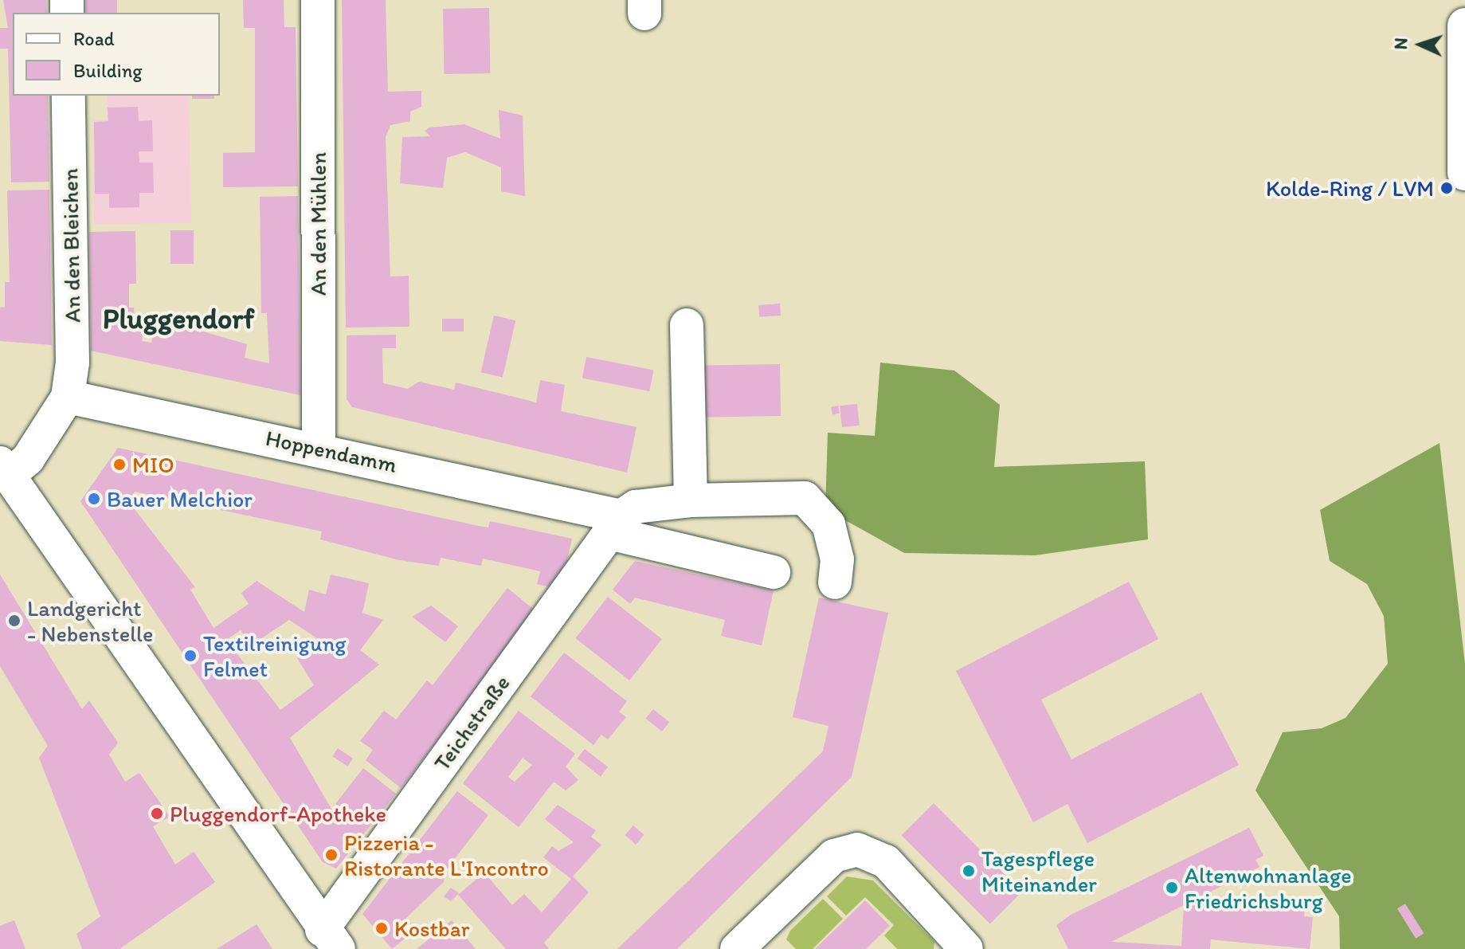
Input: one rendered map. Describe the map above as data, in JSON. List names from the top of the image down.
{
  "streets": {
    "street": [
      "An den Mühlen",
      "An den Bleichen",
      "Hoppendamm",
      "Teichstraße"
    ]
  },
  "crossings": [
    ["An den Mühlen", "Hoppendamm"],
    ["An den Bleichen", "Hoppendamm"],
    ["Hoppendamm", "Teichstraße"]
  ],
  "districts": ["Pluggendorf"],
  "places": [
    "Kolde-Ring / LVM",
    "MIO",
    "Bauer Melchior",
    "Landgericht - Nebenstelle",
    "Textilreinigung Felmet",
    "Pluggendorf-Apotheke",
    "Pizzeria - Ristorante L'Incontro",
    "Tagespflege Miteinander",
    "Altenwohnanlage Friedrichsburg",
    "Kostbar"
  ],
  "legend": ["Road", "Building"],
  "north": "left"
}
